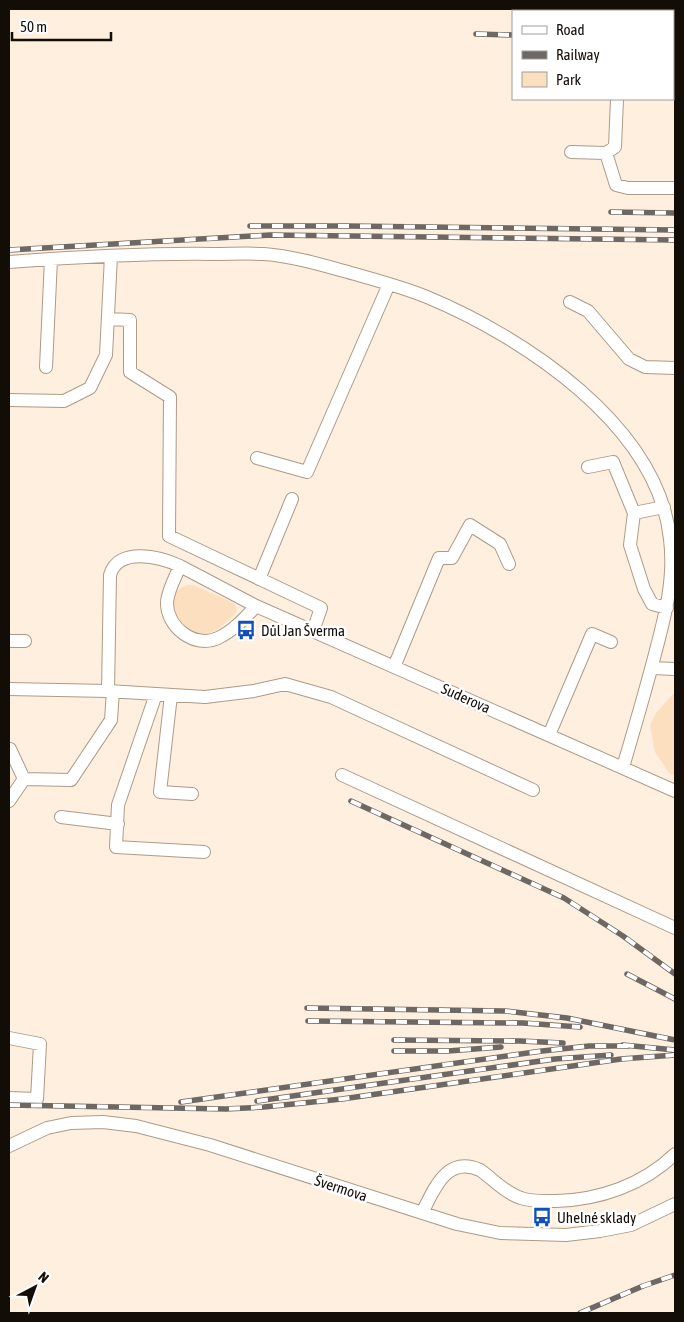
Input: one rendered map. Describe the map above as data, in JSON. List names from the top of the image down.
{
  "streets": {
    "street": ["Suderova", "Švermova"]
  },
  "places": {
    "bus stop": ["Důl Jan Šverma", "Uhelné sklady"]
  },
  "legend": ["Road", "Railway", "Park"],
  "scale_bar": "50 m",
  "north": "top right"
}
